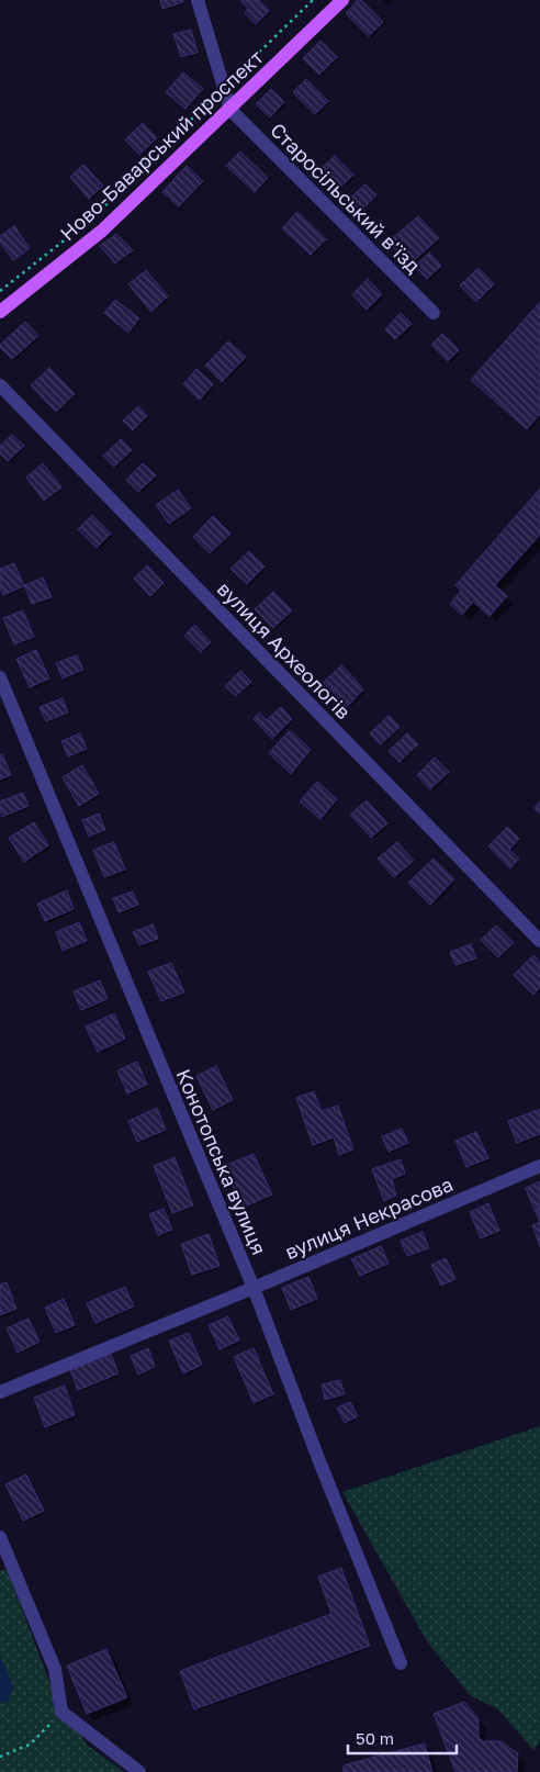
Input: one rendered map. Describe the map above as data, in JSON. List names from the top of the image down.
{
  "streets": {
    "main road": ["Ново-Баварський проспект"],
    "street": [
      "Старосільський в'їзд",
      "вулиця Археологів",
      "Конотопська вулиця",
      "вулиця Некрасова"
    ]
  },
  "crossings": [
    ["Ново-Баварський проспект", "Старосільський в'їзд"],
    ["Конотопська вулиця", "вулиця Некрасова"]
  ],
  "scale_bar": "50 m"
}
